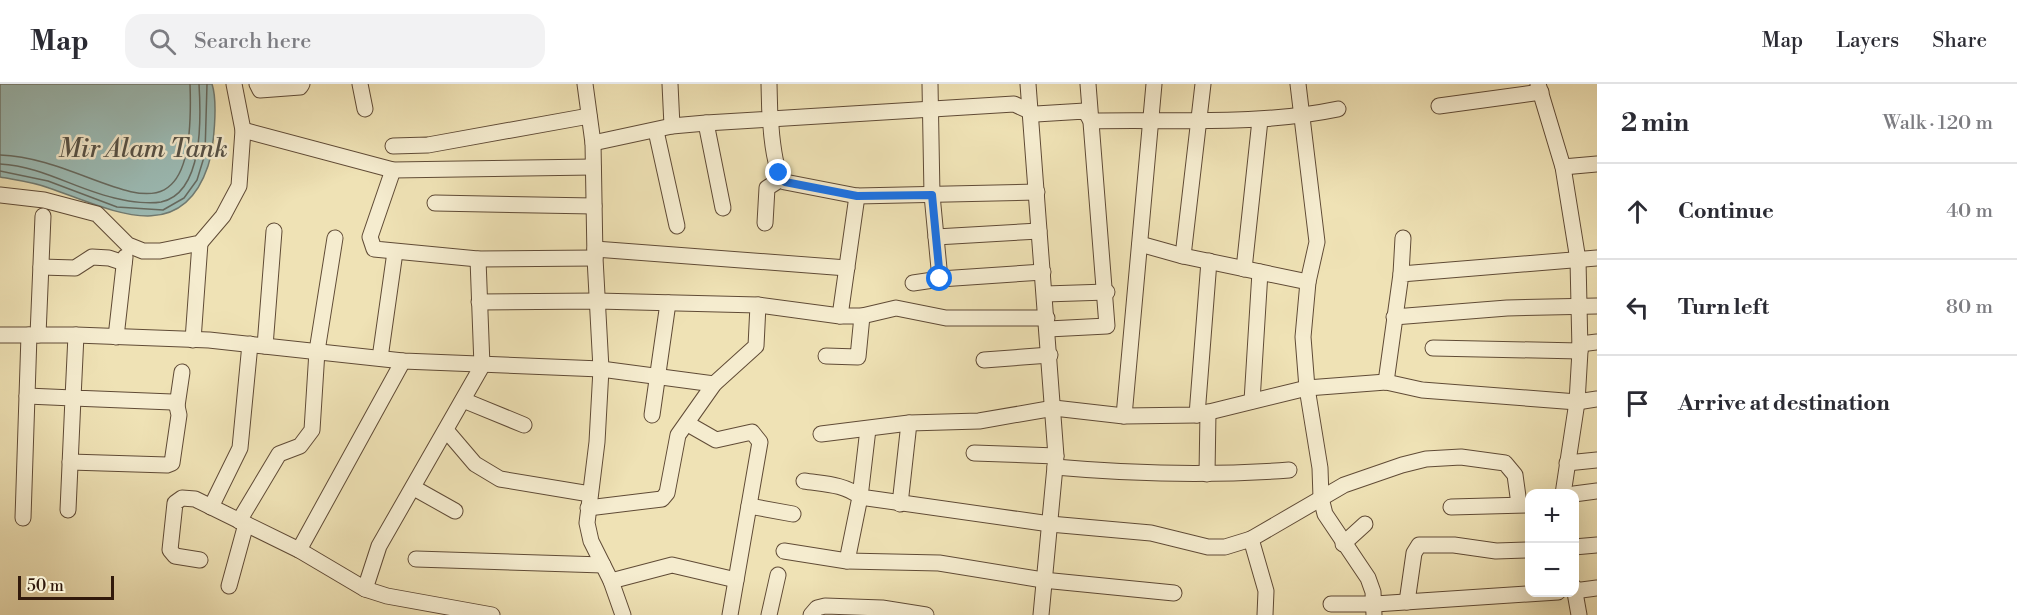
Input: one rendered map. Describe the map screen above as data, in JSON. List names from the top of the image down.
{
  "water": ["Mir Alam Tank"],
  "scale_bar": "50 m",
  "page": {
    "header": "Map",
    "search": "Search here",
    "nav": ["Map", "Layers", "Share"],
    "heading": ["2 min", "Walk · 120 m"],
    "list": [
      ["Continue", "40 m"],
      ["Turn left", "80 m"],
      "Arrive at destination"
    ],
    "map_buttons": ["+", "−"],
    "scale": "50 m"
  }
}
